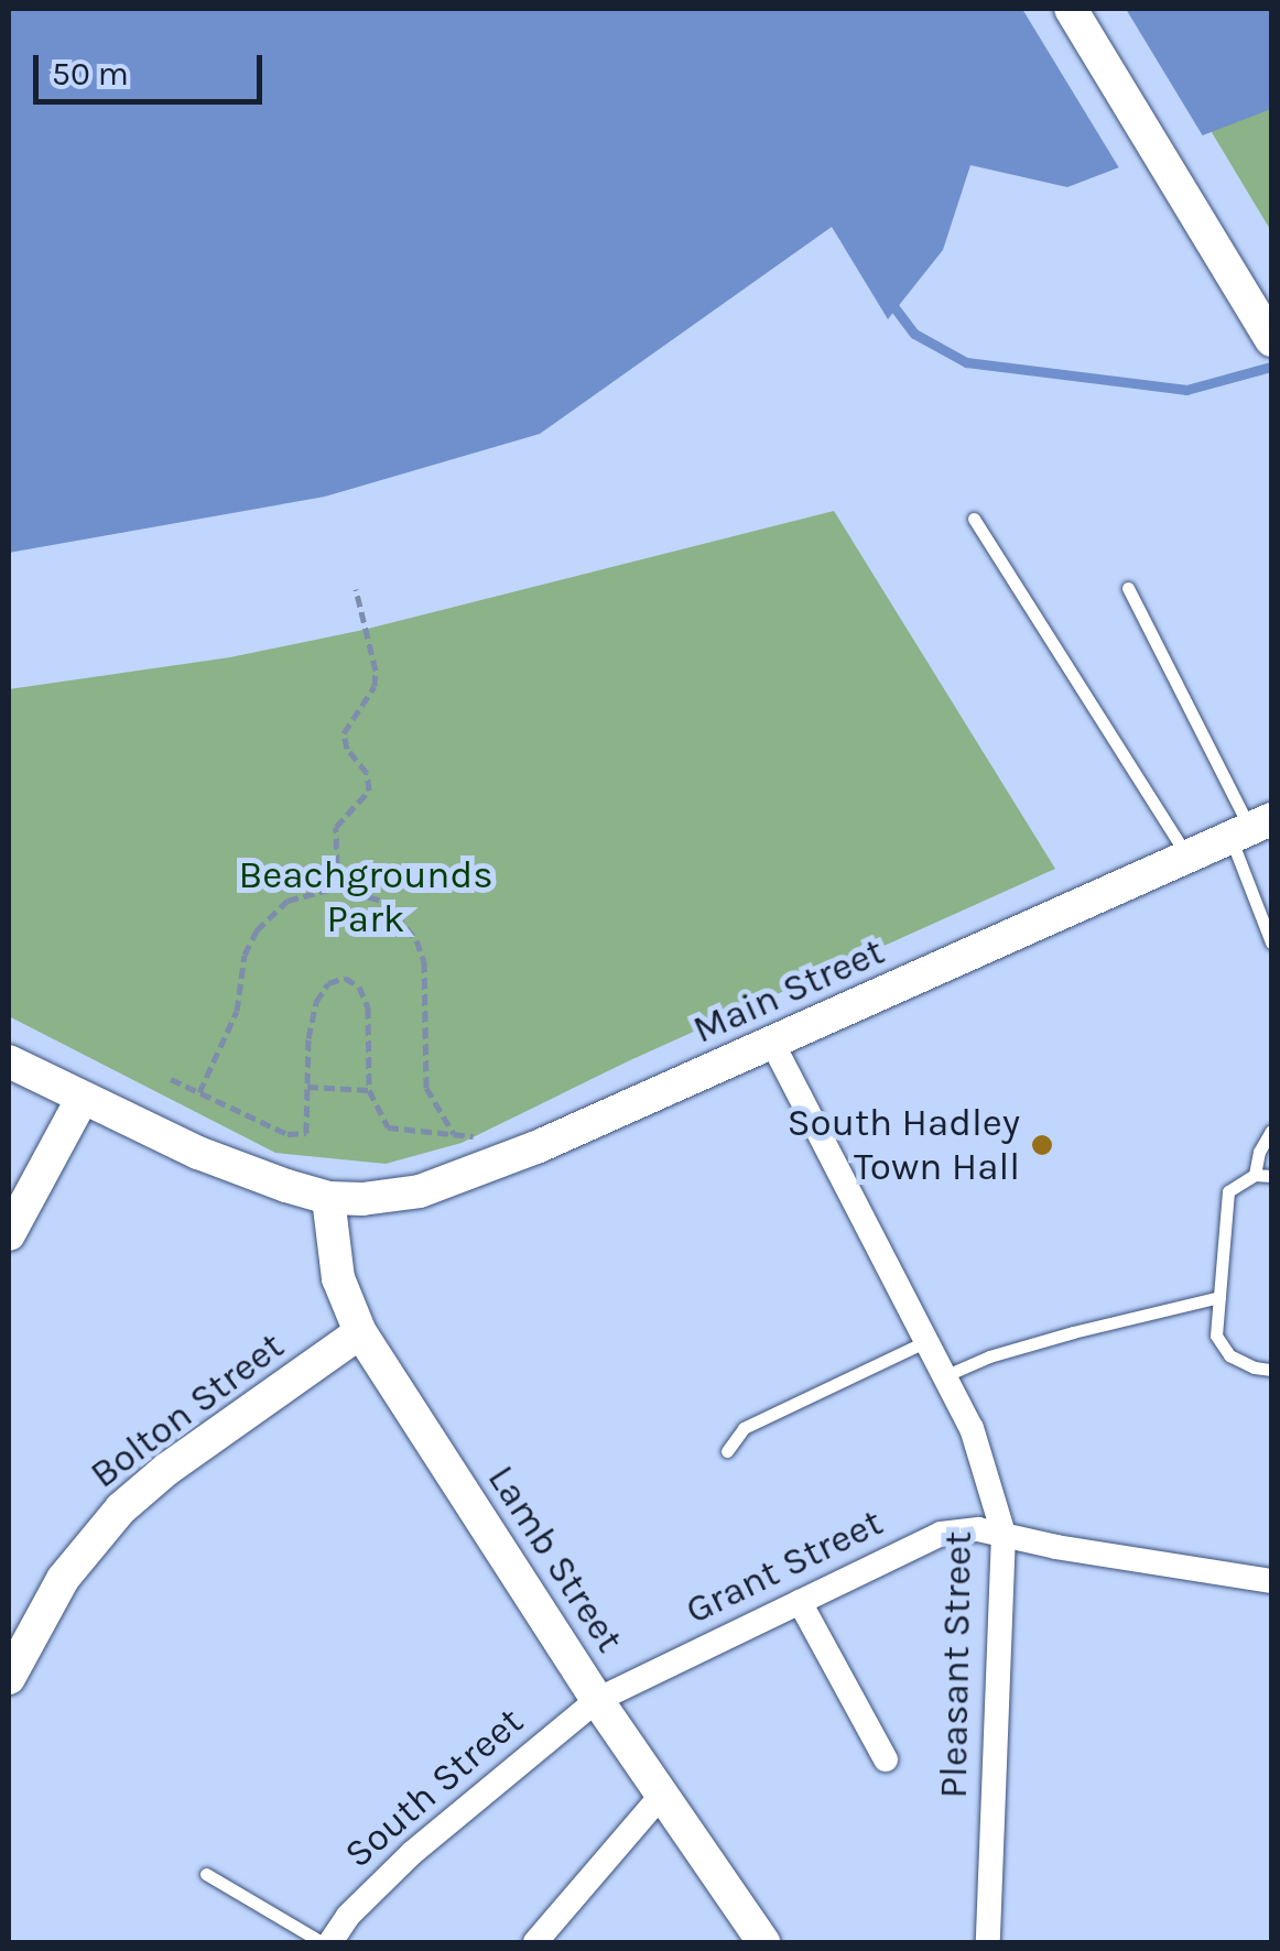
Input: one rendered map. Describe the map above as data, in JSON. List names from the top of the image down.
{
  "streets": {
    "main road": ["Main Street", "Bolton Street", "Lamb Street"],
    "street": ["Grant Street", "Pleasant Street", "South Street"]
  },
  "crossings": [
    ["Main Street", "Lamb Street"],
    ["Main Street", "Pleasant Street"],
    ["Bolton Street", "Lamb Street"],
    ["Lamb Street", "Grant Street"],
    ["Lamb Street", "South Street"],
    ["Grant Street", "Pleasant Street"],
    ["Grant Street", "South Street"]
  ],
  "parks": ["Beachgrounds Park"],
  "places": ["South Hadley Town Hall"],
  "scale_bar": "50 m"
}
